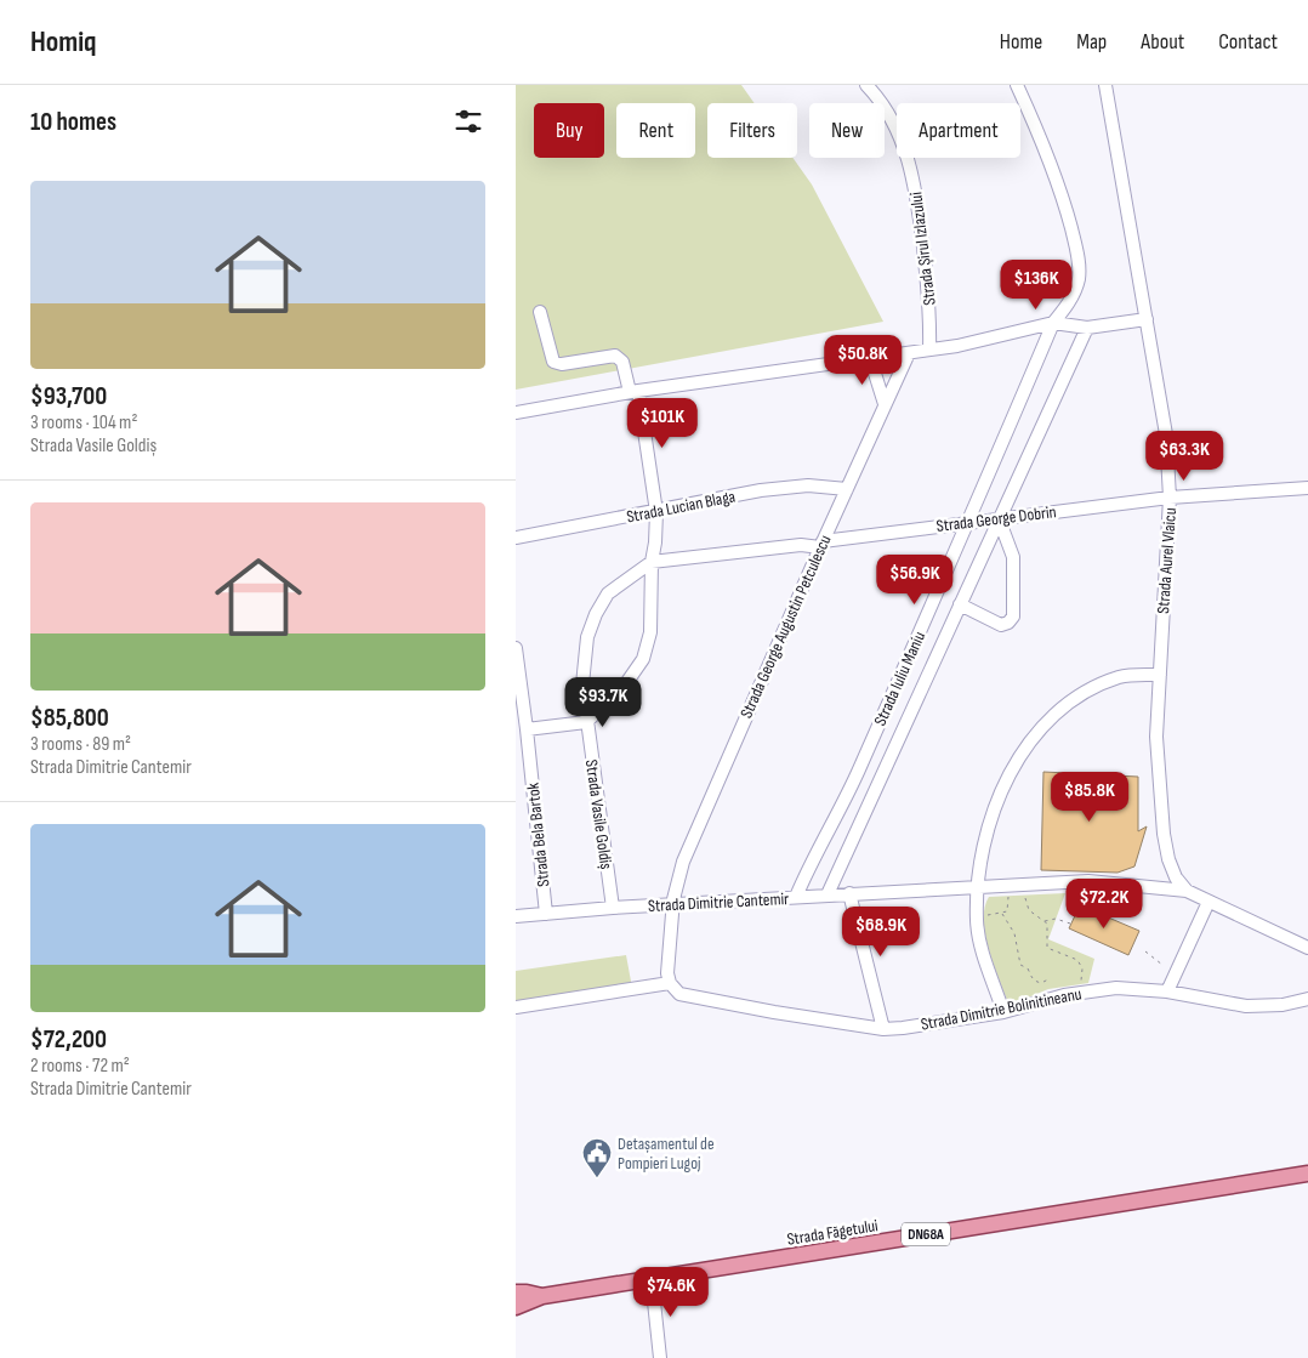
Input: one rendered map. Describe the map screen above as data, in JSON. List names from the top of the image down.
{
  "streets": {
    "main road": ["Strada Făgetului", "DN68A"],
    "street": [
      "Strada Șirul Izlazului",
      "Strada Lucian Blaga",
      "Strada George Dobrin",
      "Strada Aurel Vlaicu",
      "Strada George Augustin Petculescu",
      "Strada Iuliu Maniu",
      "Strada Vasile Goldiș",
      "Strada Bela Bartok",
      "Strada Dimitrie Cantemir",
      "Strada Dimitrie Bolinitineanu"
    ]
  },
  "crossings": [
    ["Strada Lucian Blaga", "Strada George Augustin Petculescu"],
    ["Strada George Dobrin", "Strada Aurel Vlaicu"],
    ["Strada George Dobrin", "Strada George Augustin Petculescu"],
    ["Strada George Dobrin", "Strada Iuliu Maniu"],
    ["Strada George Dobrin", "Strada Vasile Goldiș"],
    ["Strada Aurel Vlaicu", "Strada Dimitrie Cantemir"],
    ["Strada George Augustin Petculescu", "Strada Vasile Goldiș"],
    ["Strada George Augustin Petculescu", "Strada Dimitrie Cantemir"],
    ["Strada Iuliu Maniu", "Strada Dimitrie Cantemir"],
    ["Strada Vasile Goldiș", "Strada Dimitrie Cantemir"],
    ["Strada Bela Bartok", "Strada Dimitrie Cantemir"]
  ],
  "places": {
    "public building": ["Detașamentul de Pompieri Lugoj"]
  },
  "page": {
    "header": "Homiq",
    "nav": [
      "Home",
      "Map",
      "About",
      "Contact"
    ],
    "heading": "10 homes",
    "chip": [
      "Buy",
      "Rent",
      "Filters",
      "New",
      "Apartment"
    ],
    "list": [
      {
        "name": "$93,700",
        "note": "3 rooms · 104 m² · Strada Vasile Goldiș"
      },
      {
        "name": "$85,800",
        "note": "3 rooms · 89 m² · Strada Dimitrie Cantemir"
      },
      {
        "name": "$72,200",
        "note": "2 rooms · 72 m² · Strada Dimitrie Cantemir"
      }
    ],
    "price": [
      "$136K",
      "$50.8K",
      "$101K",
      "$63.3K",
      "$56.9K",
      "$93.7K",
      "$85.8K",
      "$72.2K",
      "$68.9K",
      "$74.6K"
    ]
  }
}
